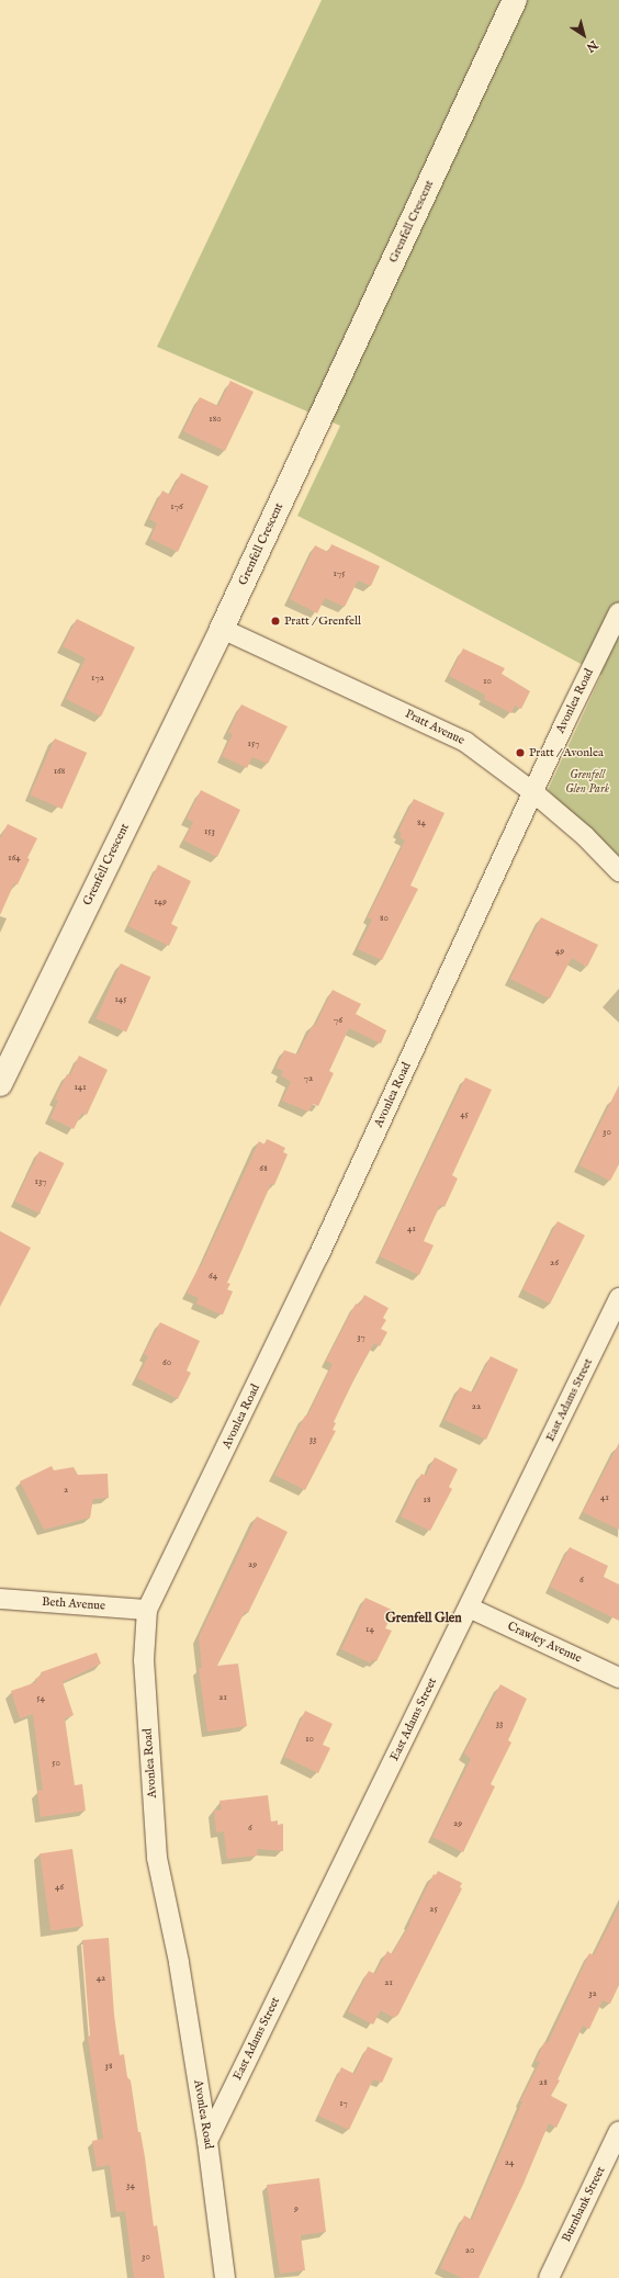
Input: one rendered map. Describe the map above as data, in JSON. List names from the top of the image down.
{
  "streets": {
    "street": [
      "Grenfell Crescent",
      "Avonlea Road",
      "Pratt Avenue",
      "East Adams Street",
      "Beth Avenue",
      "Crawley Avenue",
      "Burnbank Street"
    ]
  },
  "crossings": [
    ["Grenfell Crescent", "Pratt Avenue"],
    ["Avonlea Road", "Pratt Avenue"],
    ["Avonlea Road", "East Adams Street"],
    ["Avonlea Road", "Beth Avenue"],
    ["East Adams Street", "Crawley Avenue"]
  ],
  "districts": ["Grenfell Glen"],
  "parks": ["Grenfell Glen Park"],
  "places": ["Pratt / Grenfell", "Pratt / Avonlea"],
  "house_numbers": [
    "180",
    "176",
    "175",
    "172",
    "10",
    "157",
    "168",
    "84",
    "153",
    "164",
    "149",
    "80",
    "49",
    "145",
    "76",
    "72",
    "141",
    "45",
    "30",
    "68",
    "137",
    "41",
    "26",
    "64",
    "37",
    "60",
    "22",
    "33",
    "2",
    "41",
    "18",
    "29",
    "6",
    "14",
    "21",
    "54",
    "33",
    "10",
    "50",
    "29",
    "6",
    "46",
    "25",
    "42",
    "21",
    "32",
    "38",
    "28",
    "17",
    "24",
    "34",
    "9",
    "20",
    "30"
  ],
  "north": "bottom right"
}
